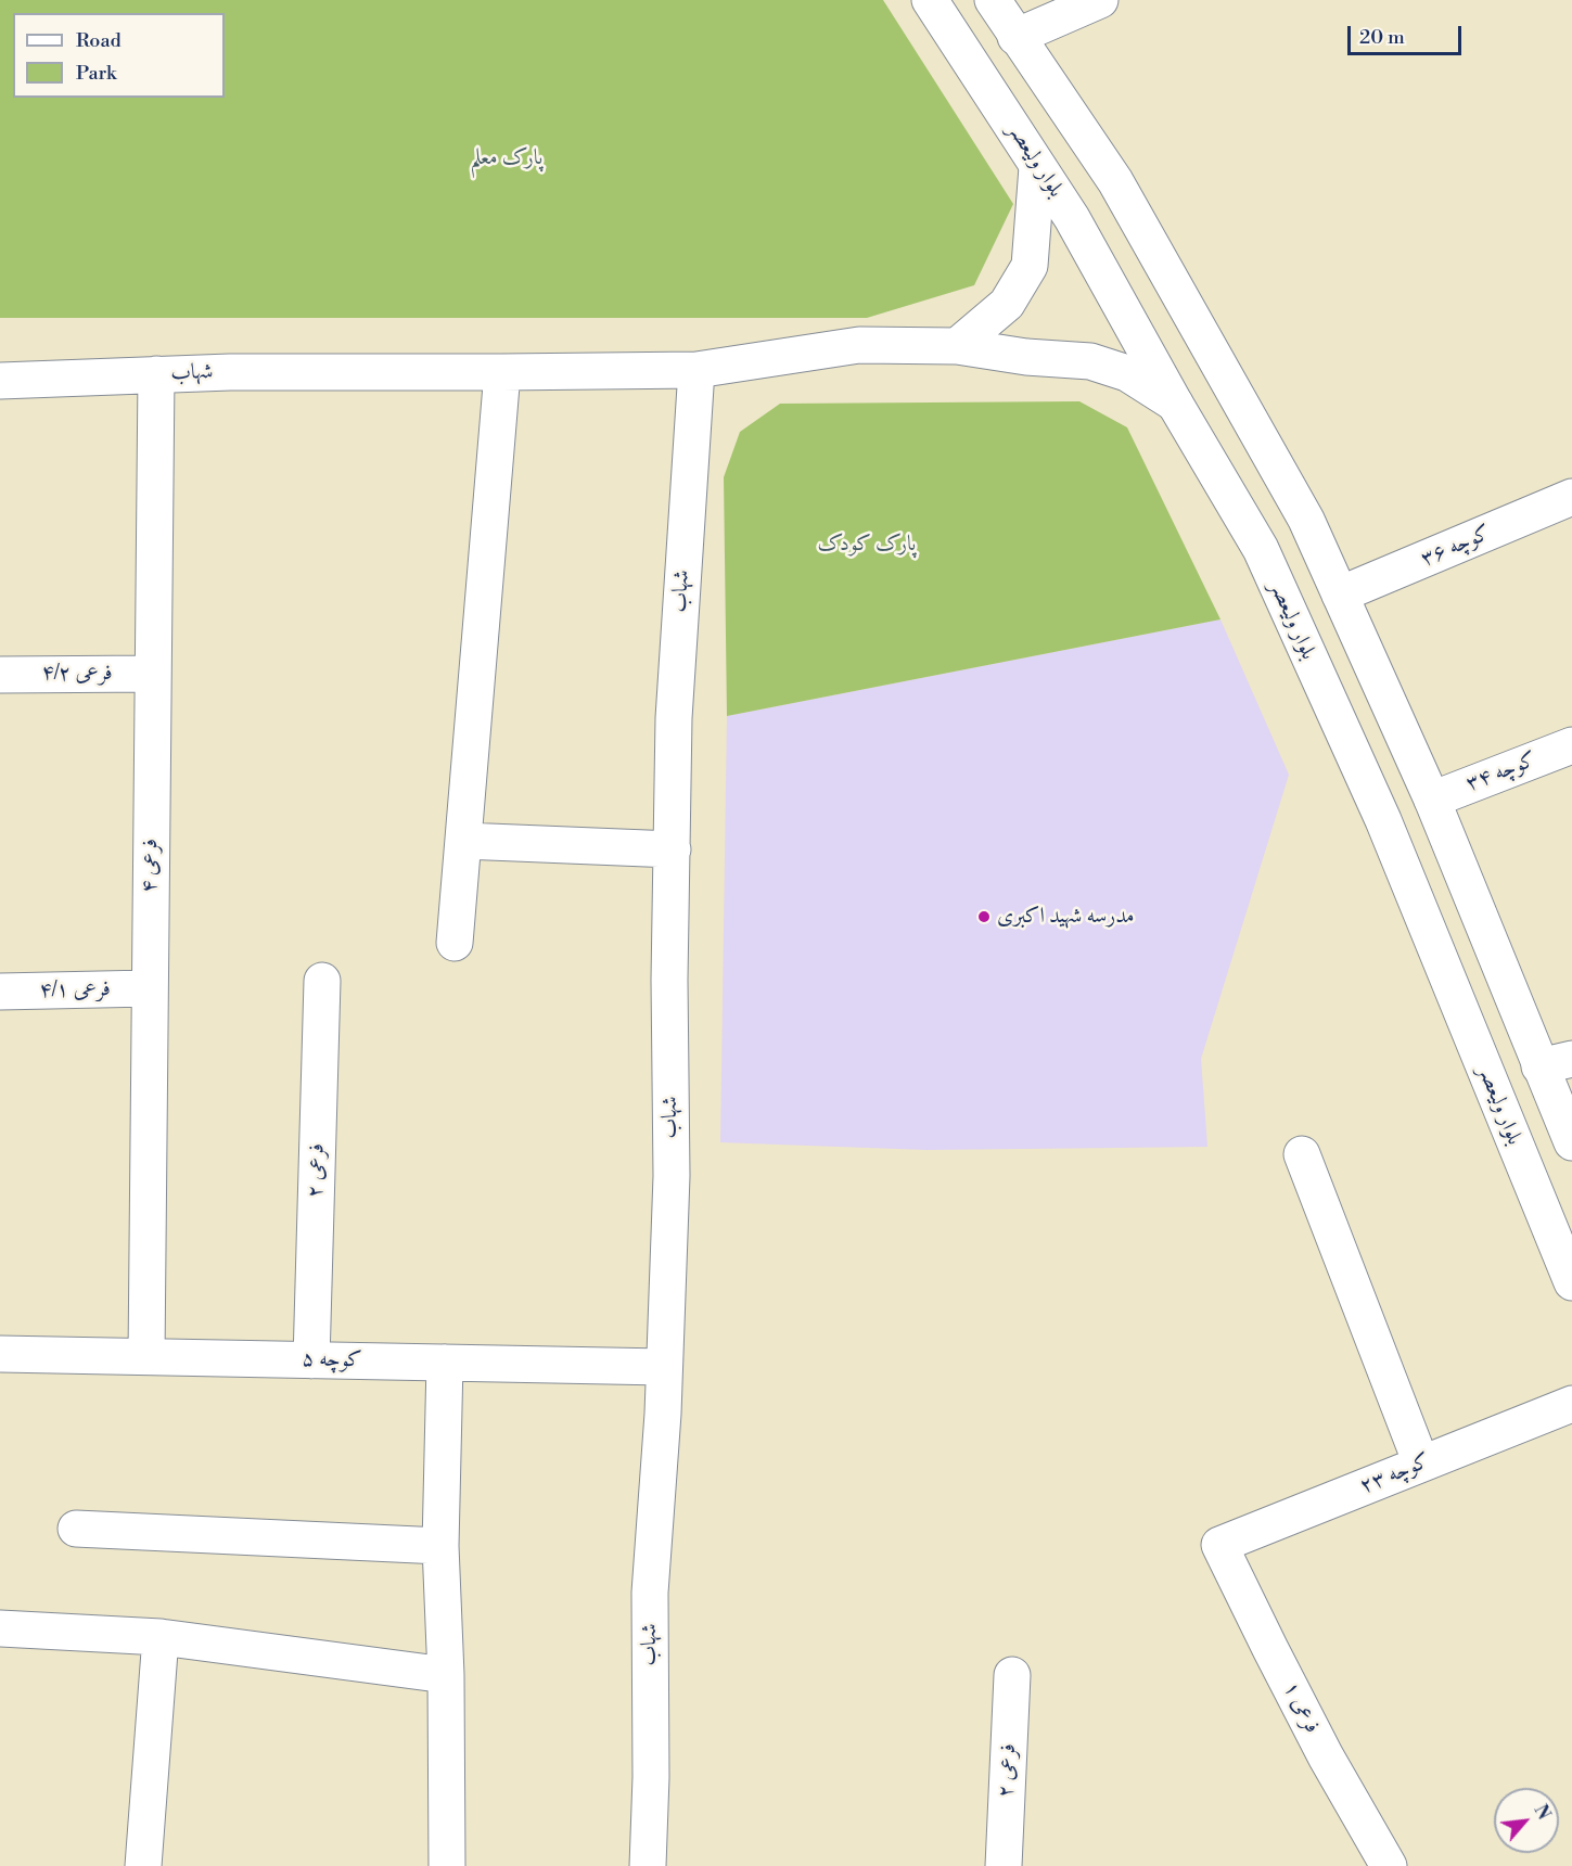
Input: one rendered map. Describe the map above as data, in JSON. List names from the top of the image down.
{
  "streets": {
    "street": [
      "بلوار ولیعصر",
      "شهاب",
      "۳۶ کوچه",
      "فرعی ۴/۲",
      "کوچه ۳۴",
      "فرعی ۴",
      "فرعی ۴/۱",
      "فرعی ۲",
      "کوچه ۵",
      "کوچه ۲۳",
      "فرعی ۱"
    ]
  },
  "crossings": [
    ["بلوار ولیعصر", "شهاب"],
    ["شهاب", "فرعی ۴"],
    ["شهاب", "کوچه ۵"],
    ["فرعی ۴/۲", "فرعی ۴"],
    ["فرعی ۴", "فرعی ۴/۱"],
    ["فرعی ۴", "کوچه ۵"],
    ["فرعی ۲", "کوچه ۵"],
    ["کوچه ۲۳", "فرعی ۱"]
  ],
  "parks": ["پارک معلم", "پارک کودک"],
  "places": ["مدرسه شهید اکبری"],
  "legend": ["Road", "Park"],
  "scale_bar": "20 m",
  "north": "top right"
}
